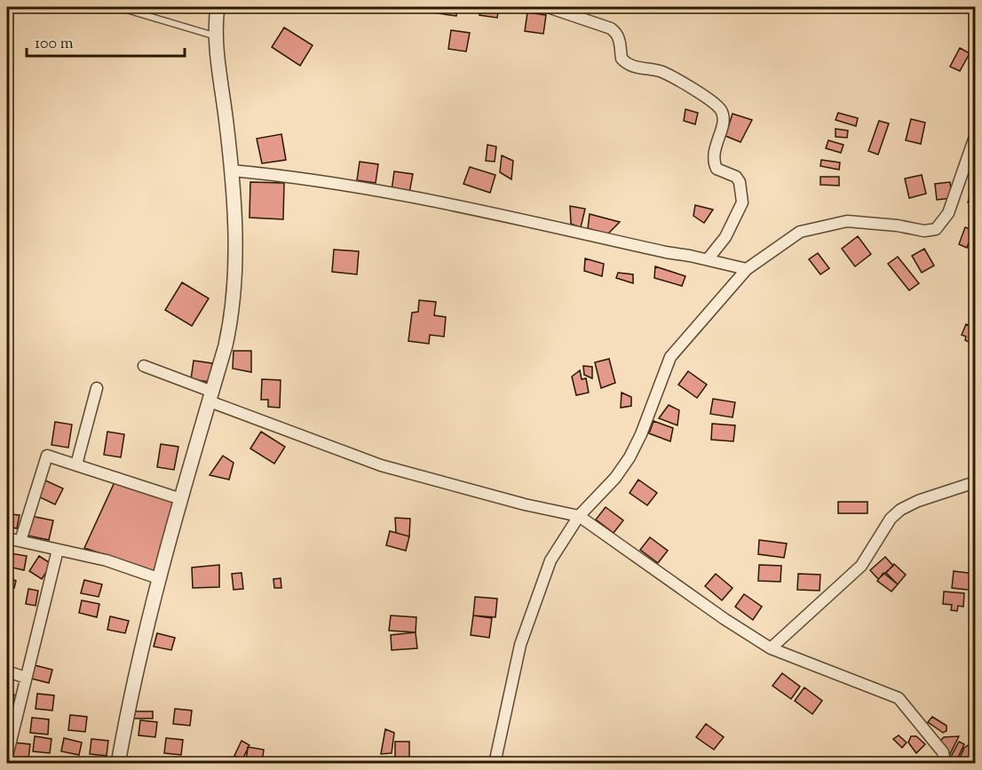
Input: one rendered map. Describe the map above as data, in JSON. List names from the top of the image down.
{
  "scale_bar": "100 m"
}
